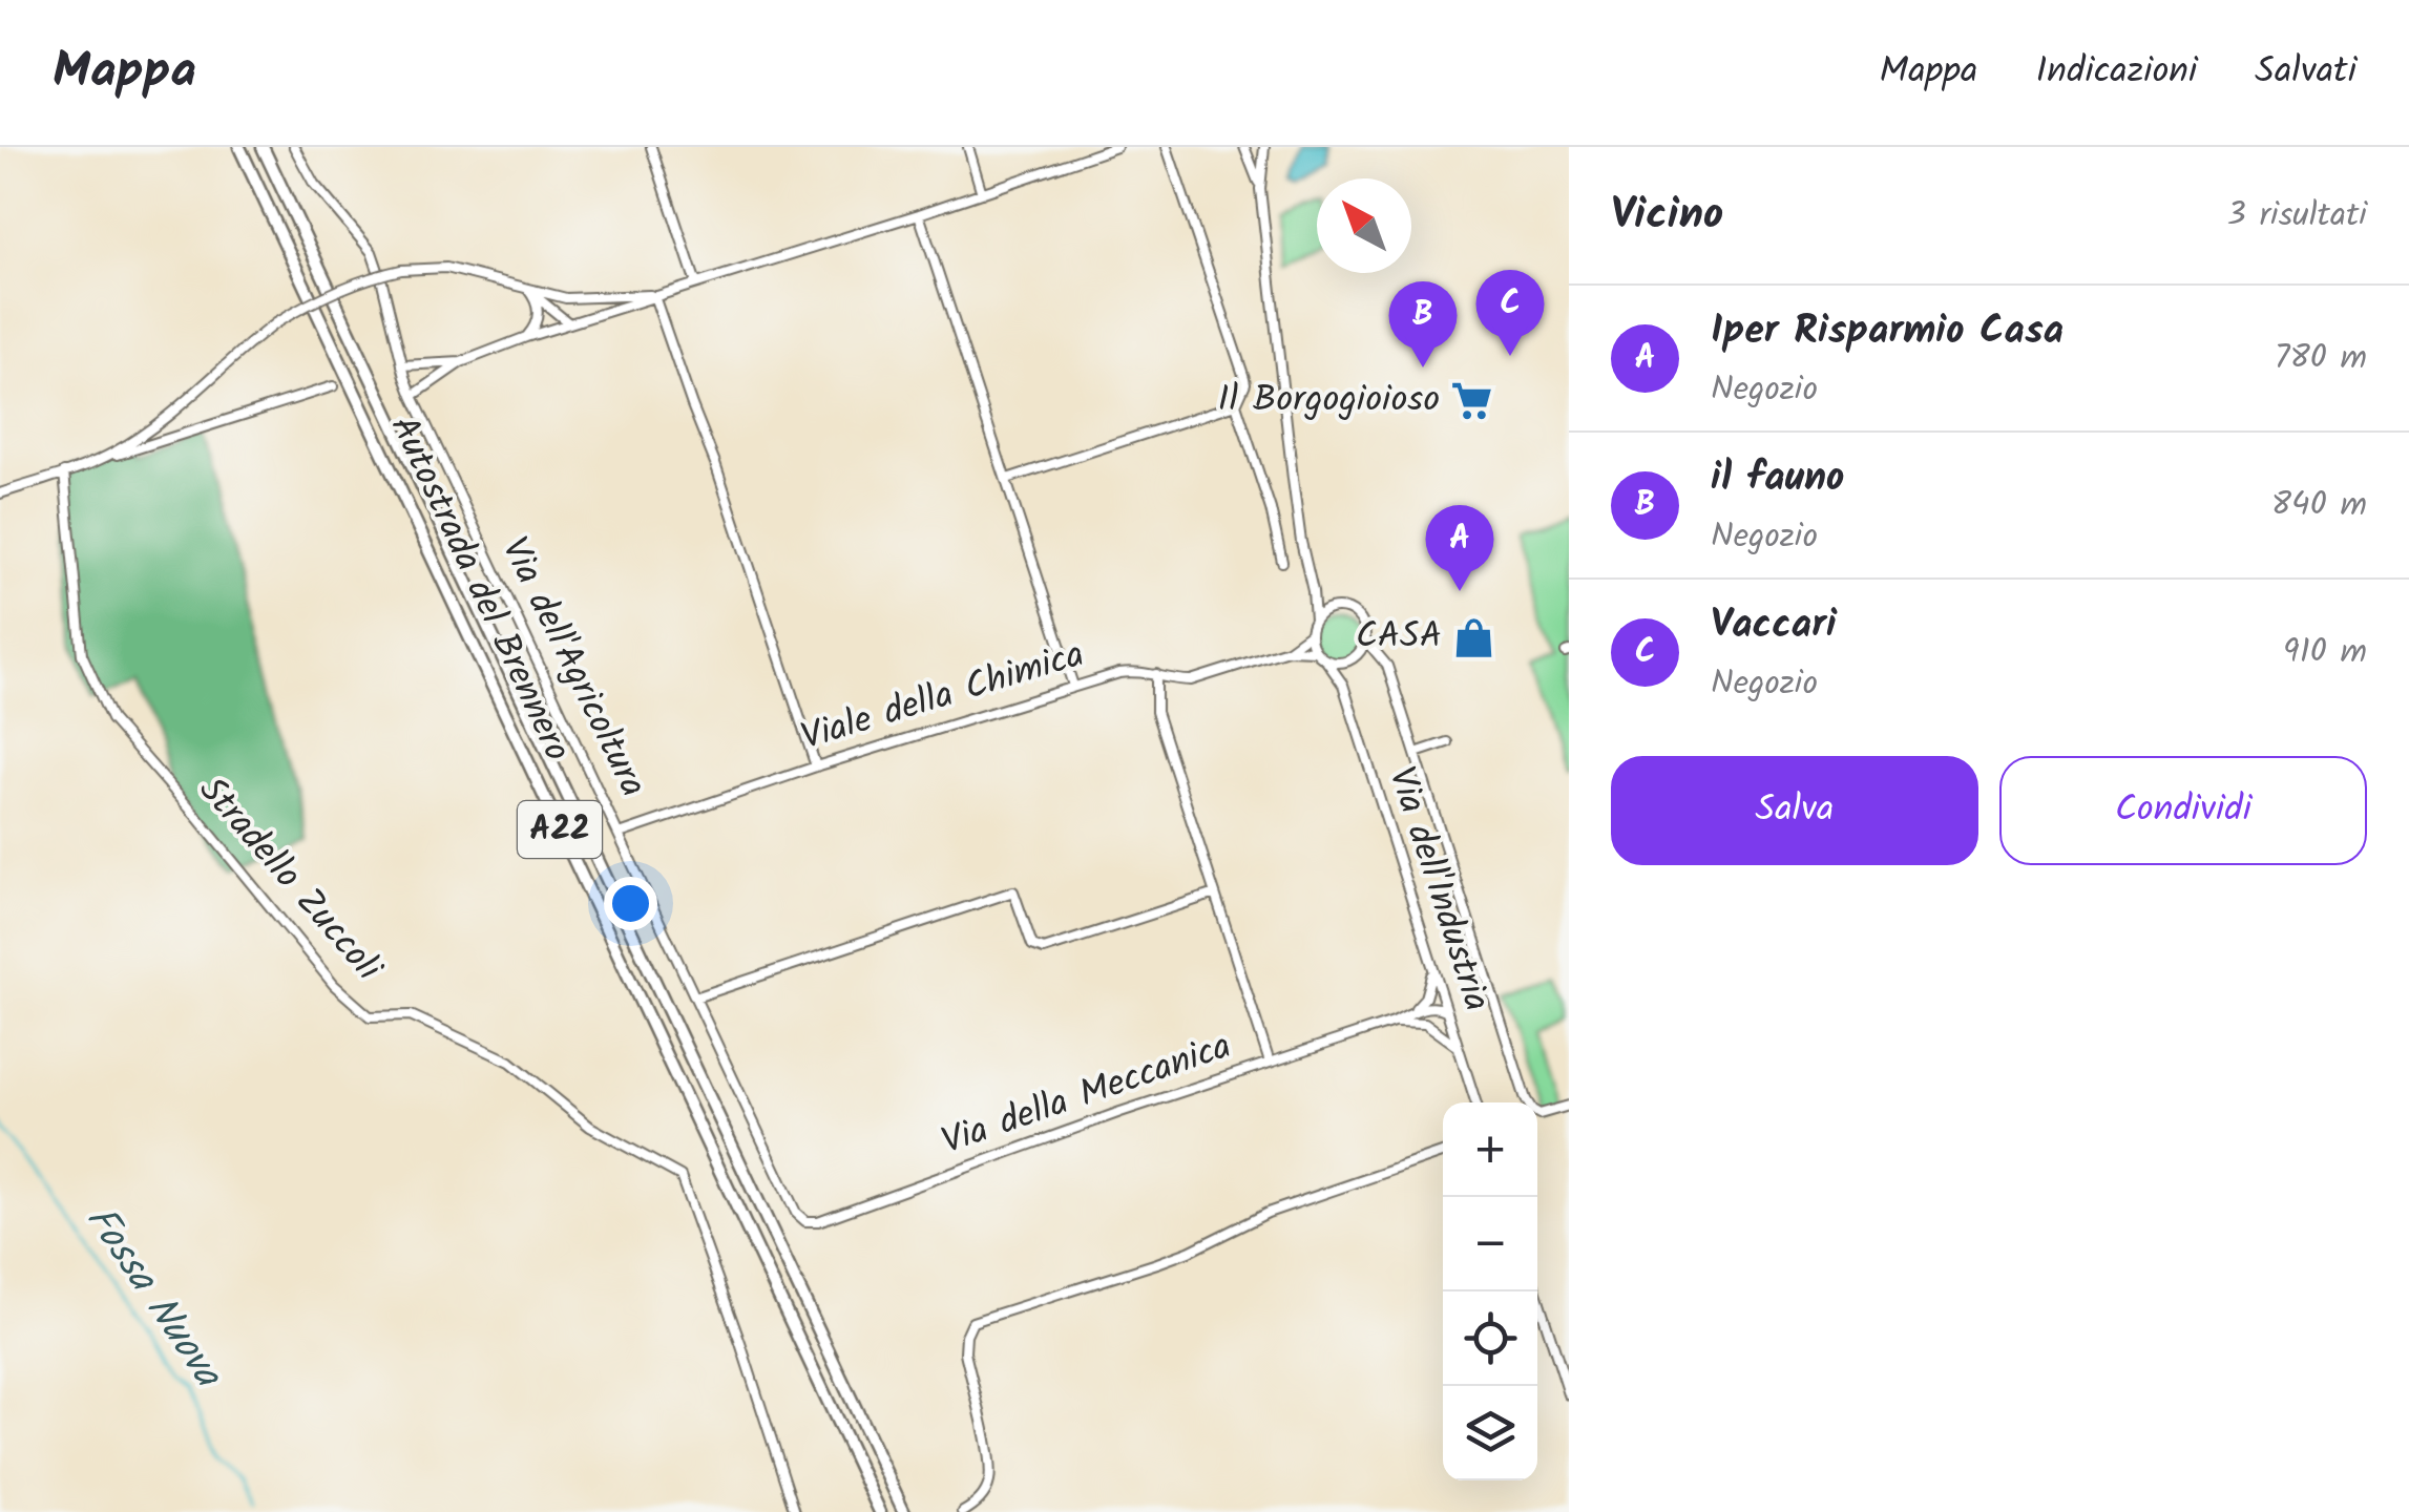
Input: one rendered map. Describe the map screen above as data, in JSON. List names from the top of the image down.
{
  "streets": {
    "highway": ["Autostrada del Brennero", "A22"],
    "street": [
      "Via dell'Agricoltura",
      "Viale della Chimica",
      "Stradello Zuccoli",
      "Via dell'Industria",
      "Via della Meccanica"
    ]
  },
  "crossings": [
    ["Via dell'Agricoltura", "Viale della Chimica"],
    ["Via dell'Agricoltura", "Via della Meccanica"],
    ["Viale della Chimica", "Via dell'Industria"],
    ["Via dell'Industria", "Via della Meccanica"]
  ],
  "water": ["Fossa Nuova"],
  "places": {
    "supermarket": ["Il Borgogioioso"],
    "shop": ["CASA"]
  },
  "north": "top left",
  "page": {
    "header": "Mappa",
    "nav": ["Mappa", "Indicazioni", "Salvati"],
    "heading": ["Vicino", "3 risultati"],
    "pins": ["C", "B", "A"],
    "list": [
      {
        "mark": "A",
        "name": "Iper Risparmio Casa",
        "note": "Negozio",
        "value": "780 m"
      },
      {
        "mark": "B",
        "name": "il fauno",
        "note": "Negozio",
        "value": "840 m"
      },
      {
        "mark": "C",
        "name": "Vaccari",
        "note": "Negozio",
        "value": "910 m"
      }
    ],
    "buttons": ["Salva", "Condividi"],
    "map_buttons": ["+", "−"]
  }
}
